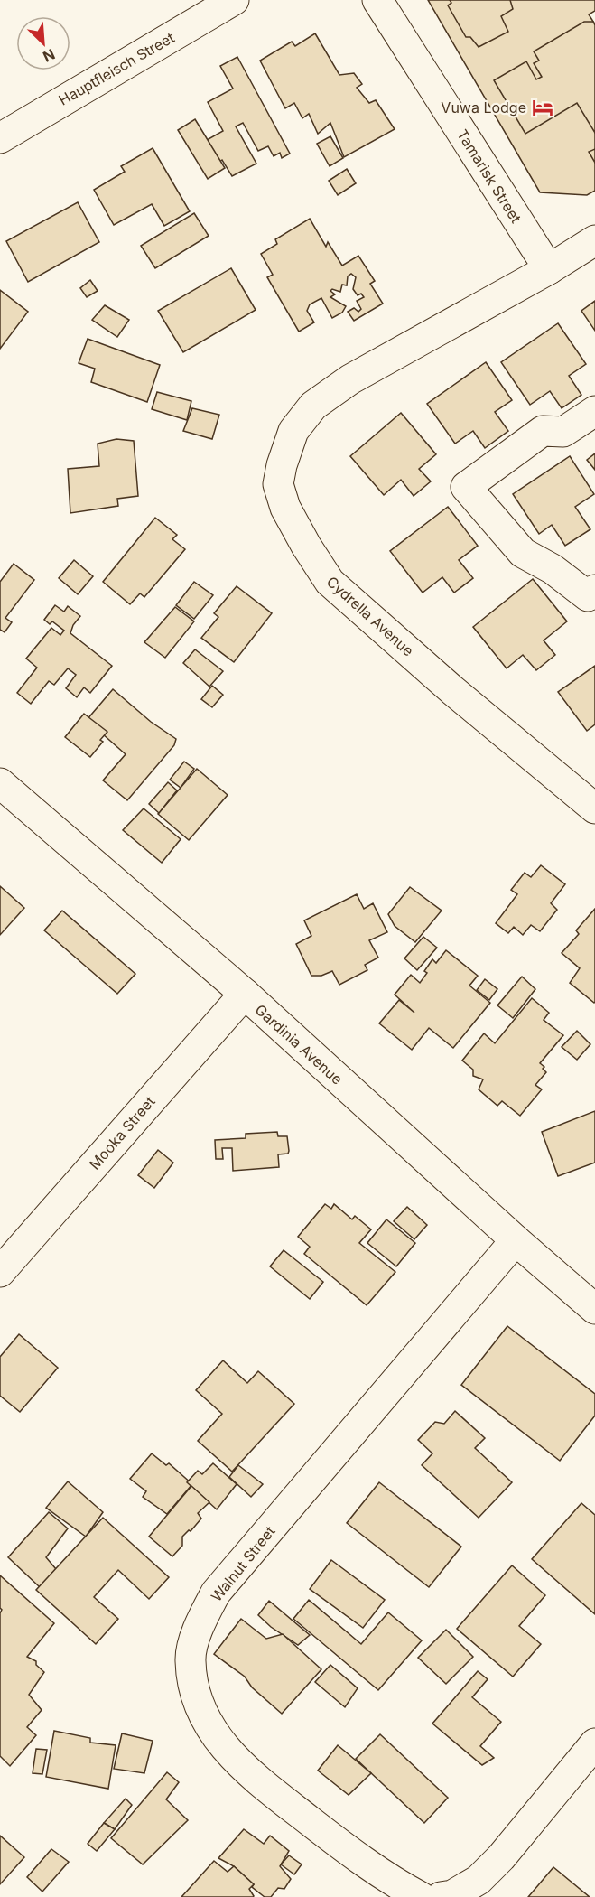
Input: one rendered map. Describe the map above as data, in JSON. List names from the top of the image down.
{
  "streets": {
    "street": [
      "Hauptfleisch Street",
      "Tamarisk Street",
      "Cydrella Avenue",
      "Gardinia Avenue",
      "Mooka Street",
      "Walnut Street"
    ]
  },
  "crossings": [
    ["Tamarisk Street", "Cydrella Avenue"],
    ["Gardinia Avenue", "Mooka Street"],
    ["Gardinia Avenue", "Walnut Street"]
  ],
  "places": {
    "hotel": ["Vuwa Lodge"]
  },
  "north": "bottom right"
}
